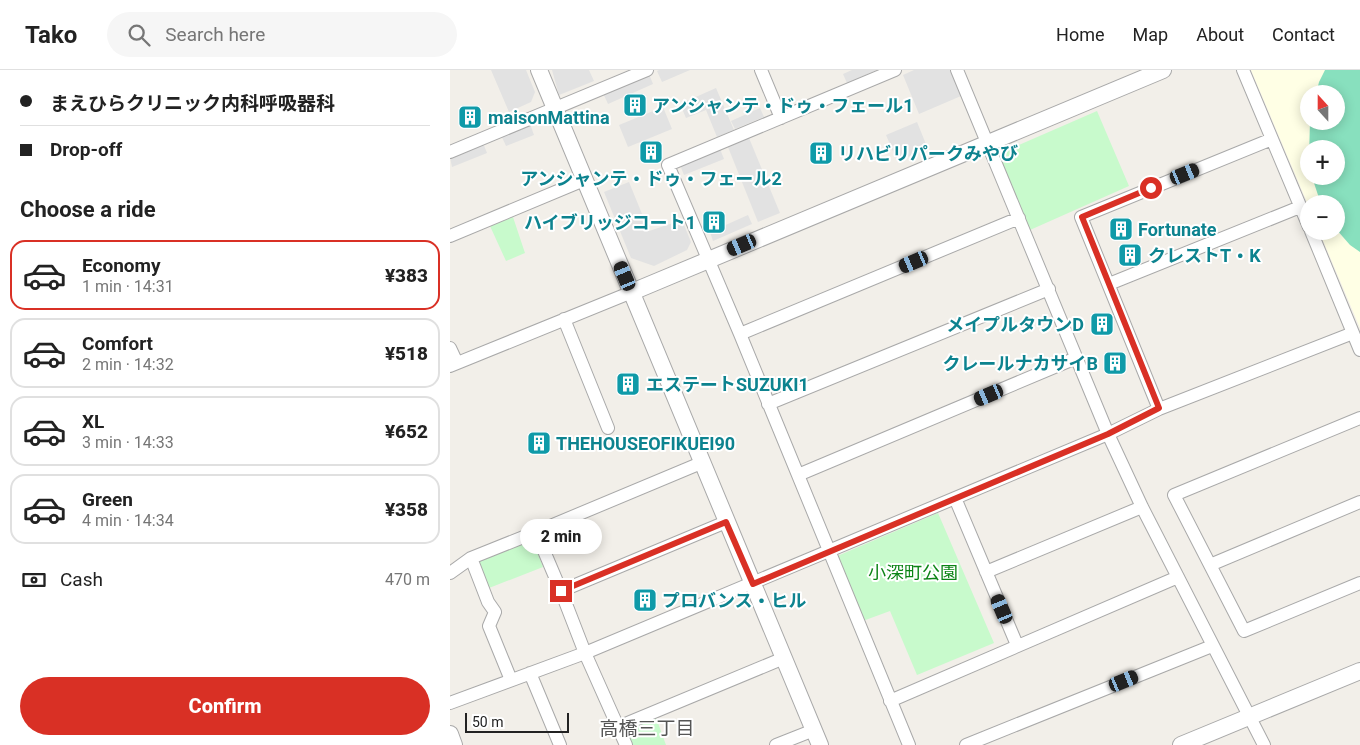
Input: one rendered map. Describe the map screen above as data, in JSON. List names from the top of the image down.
{
  "districts": ["高橋三丁目"],
  "parks": ["小深町公園"],
  "places": {
    "building": [
      "アンシャンテ・ドゥ・フェール1",
      "maisonMattina",
      "アンシャンテ・ドゥ・フェール2",
      "リハビリパークみやび",
      "ハイブリッジコート1",
      "Fortunate",
      "クレストT・K",
      "メイプルタウンD",
      "クレールナカサイB",
      "エステートSUZUKI1",
      "THEHOUSEOFIKUEI90",
      "プロバンス・ヒル"
    ]
  },
  "scale_bar": "50 m",
  "north": "top",
  "page": {
    "header": "Tako",
    "search": "Search here",
    "nav": [
      "Home",
      "Map",
      "About",
      "Contact"
    ],
    "banner": ["まえひらクリニック内科呼吸器科", "Drop-off"],
    "map_buttons": ["+", "−"],
    "heading": "Choose a ride",
    "list": [
      {
        "name": "Economy",
        "note": "1 min · 14:31",
        "value": "¥383"
      },
      {
        "name": "Comfort",
        "note": "2 min · 14:32",
        "value": "¥518"
      },
      {
        "name": "XL",
        "note": "3 min · 14:33",
        "value": "¥652"
      },
      {
        "name": "Green",
        "note": "4 min · 14:34",
        "value": "¥358"
      }
    ],
    "bubble": "2 min",
    "pay": ["Cash", "470 m"],
    "buttons": "Confirm",
    "scale": "50 m"
  }
}
